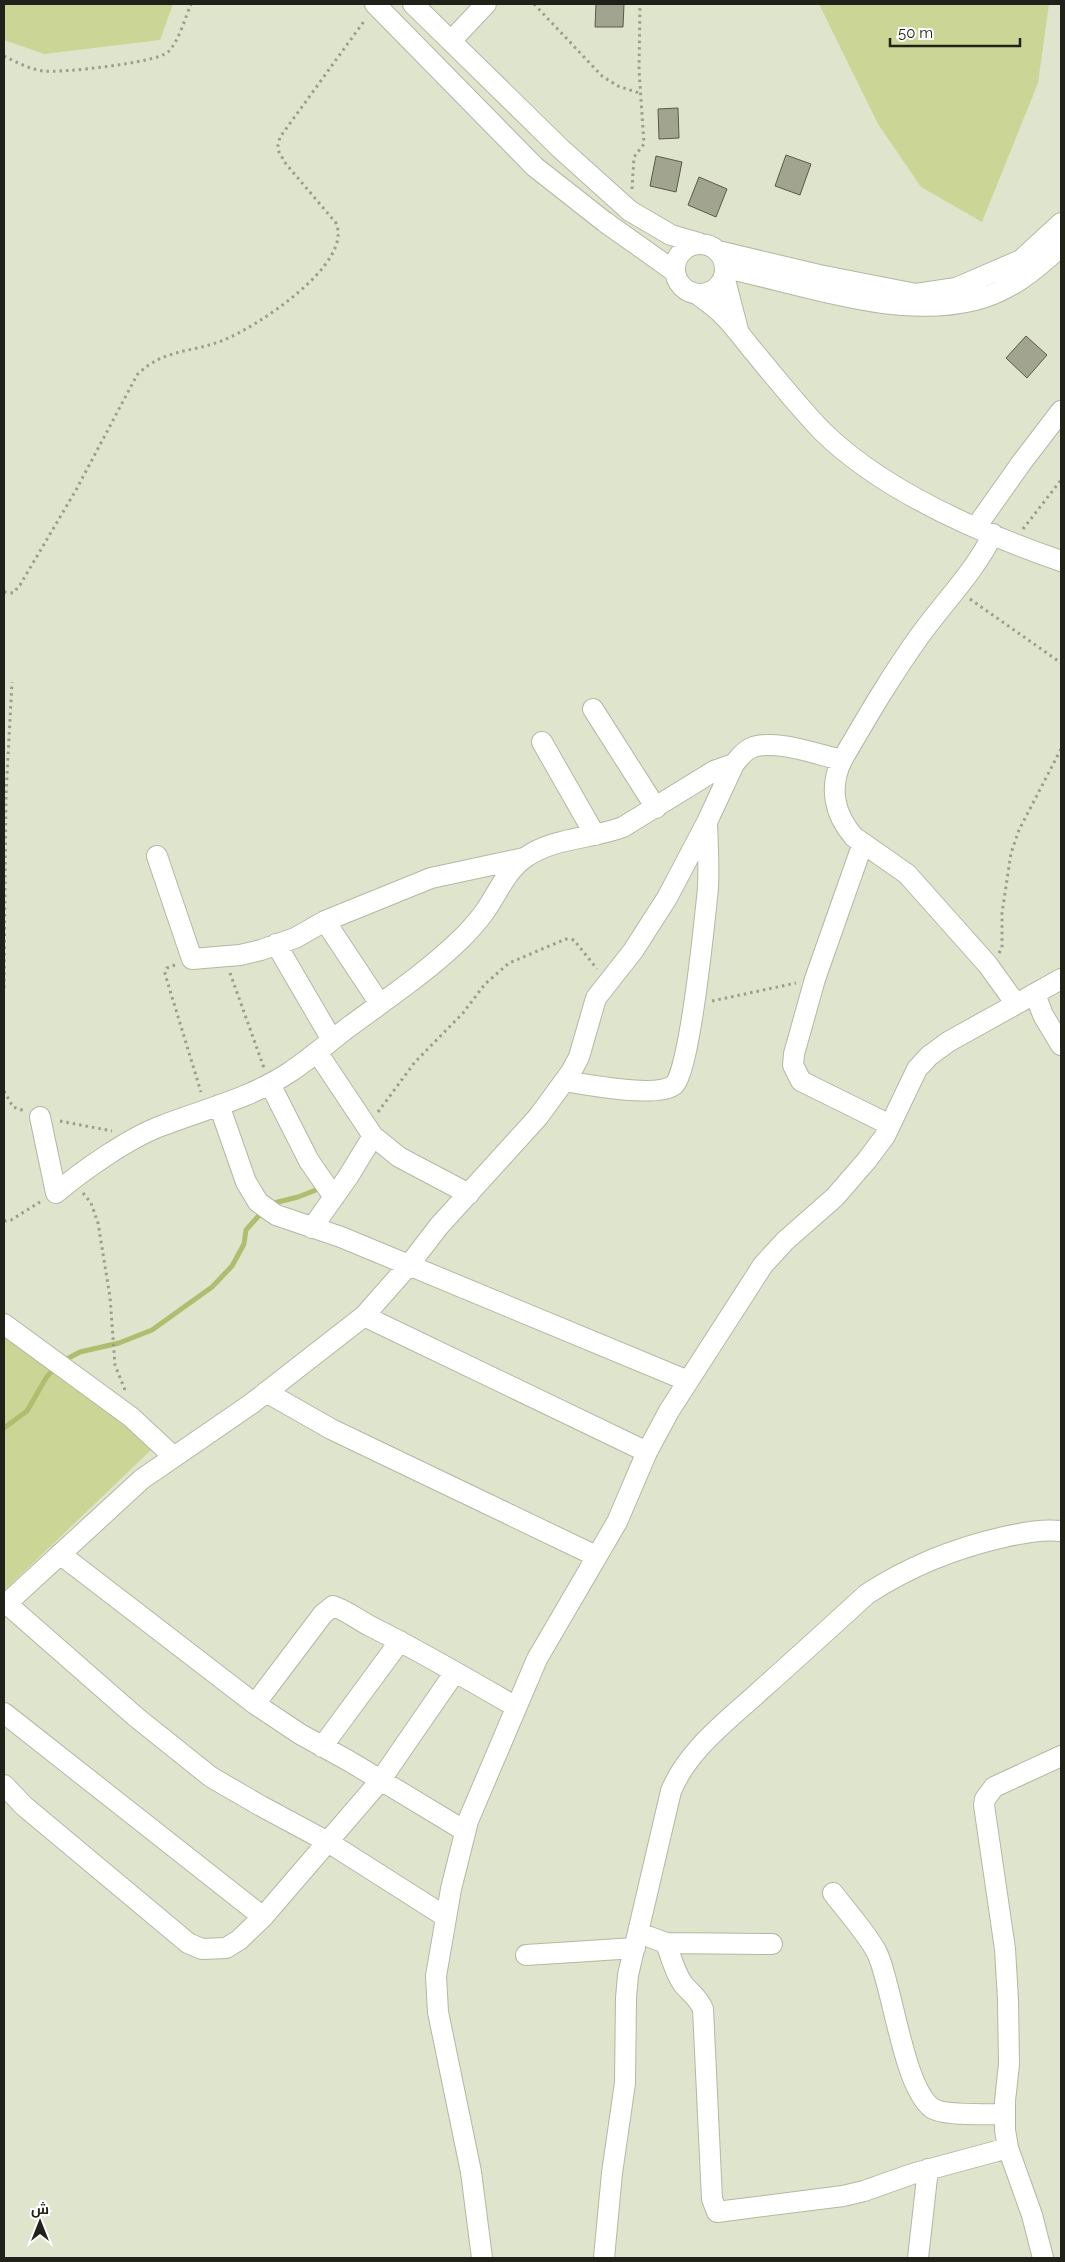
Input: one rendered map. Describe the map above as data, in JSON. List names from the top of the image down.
{
  "scale_bar": "50 m",
  "north": "top"
}
